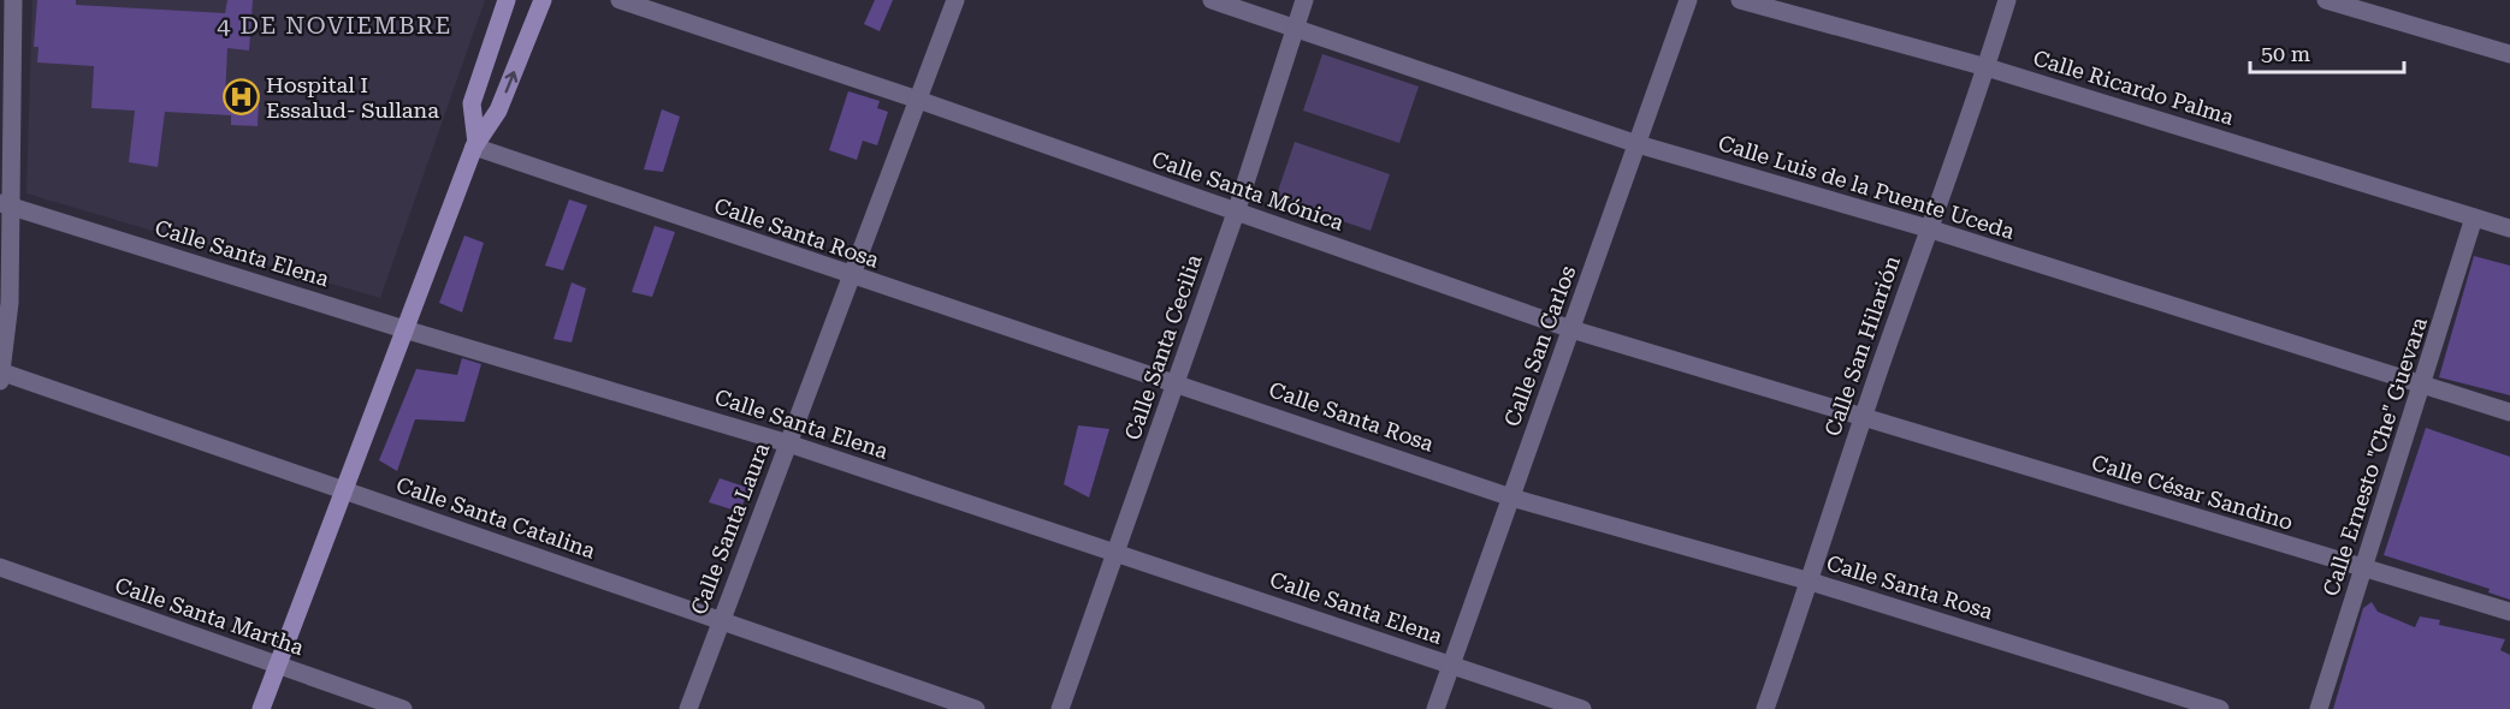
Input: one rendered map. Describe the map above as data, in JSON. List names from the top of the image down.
{
  "streets": {
    "street": [
      "Calle Ricardo Palma",
      "Calle Luis de la Puente Uceda",
      "Calle Santa Mónica",
      "Calle Santa Rosa",
      "Calle Santa Elena",
      "Calle San Carlos",
      "Calle San Hilarión",
      "Calle Santa Cecilia",
      "Calle Ernesto \"Che\" Guevara",
      "Calle César Sandino",
      "Calle Santa Catalina",
      "Calle Santa Laura",
      "Calle Santa Martha"
    ]
  },
  "crossings": [
    ["Calle Ricardo Palma", "Calle San Hilarión"],
    ["Calle Ricardo Palma", "Calle Ernesto \"Che\" Guevara"],
    ["Calle Luis de la Puente Uceda", "Calle San Carlos"],
    ["Calle Luis de la Puente Uceda", "Calle San Hilarión"],
    ["Calle Luis de la Puente Uceda", "Calle Santa Cecilia"],
    ["Calle Luis de la Puente Uceda", "Calle Ernesto \"Che\" Guevara"],
    ["Calle Santa Mónica", "Calle San Carlos"],
    ["Calle Santa Mónica", "Calle San Hilarión"],
    ["Calle Santa Mónica", "Calle Santa Cecilia"],
    ["Calle Santa Mónica", "Calle César Sandino"],
    ["Calle Santa Mónica", "Calle Santa Laura"],
    ["Calle Santa Rosa", "Calle San Carlos"],
    ["Calle Santa Rosa", "Calle San Hilarión"],
    ["Calle Santa Rosa", "Calle Santa Cecilia"],
    ["Calle Santa Rosa", "Calle Santa Laura"],
    ["Calle Santa Elena", "Calle San Carlos"],
    ["Calle Santa Elena", "Calle Santa Cecilia"],
    ["Calle Santa Elena", "Calle Santa Laura"],
    ["Calle San Hilarión", "Calle César Sandino"],
    ["Calle Ernesto \"Che\" Guevara", "Calle César Sandino"],
    ["Calle Santa Catalina", "Calle Santa Laura"]
  ],
  "districts": ["4 DE NOVIEMBRE"],
  "places": {
    "hospital": ["Hospital I Essalud- Sullana"]
  },
  "scale_bar": "50 m"
}
